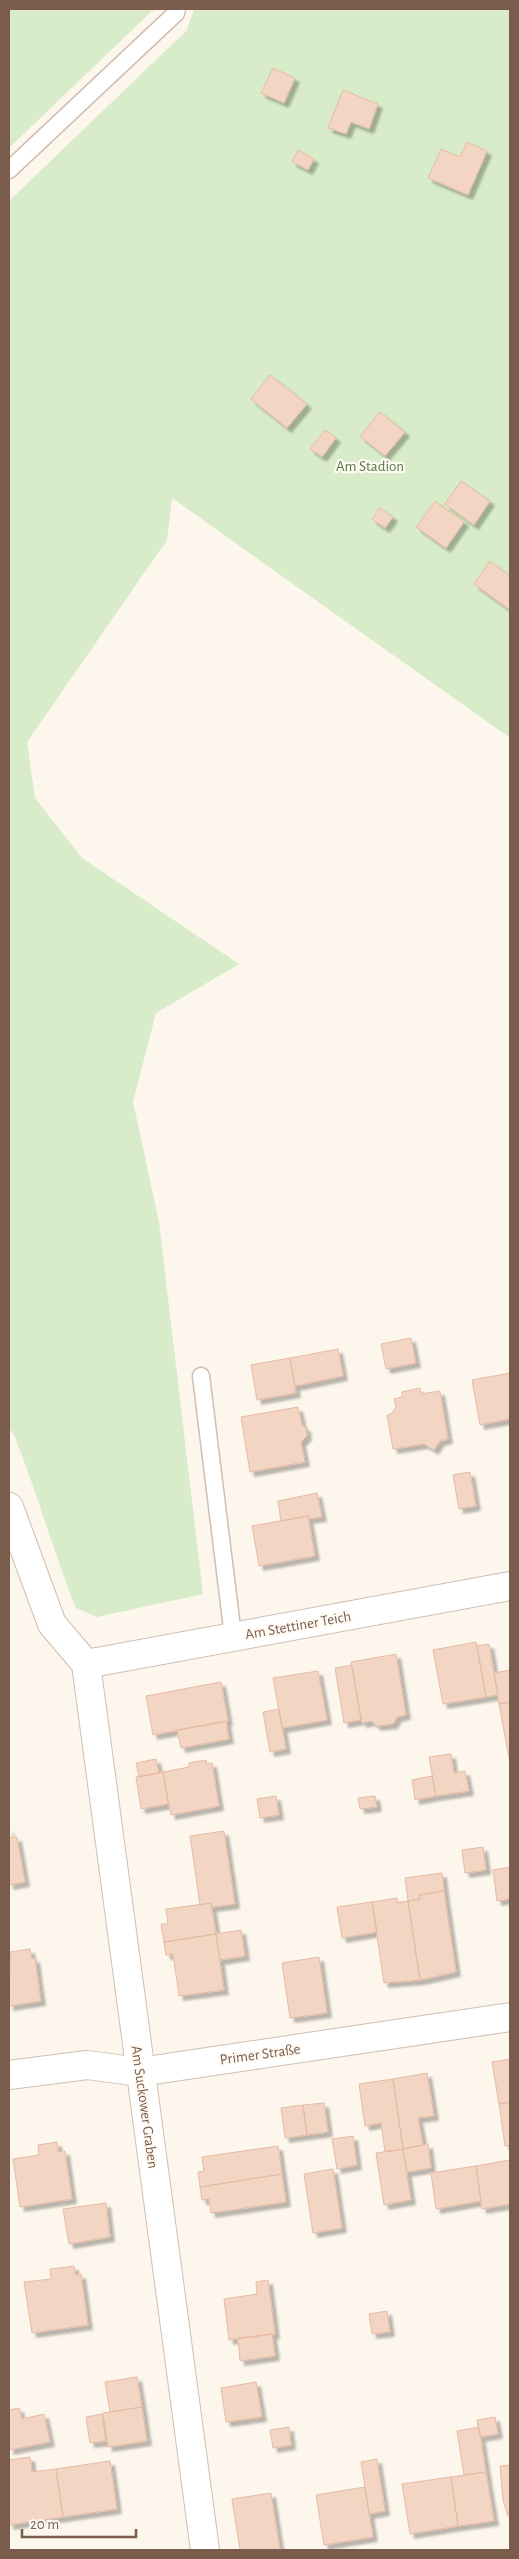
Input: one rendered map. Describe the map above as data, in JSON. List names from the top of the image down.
{
  "streets": {
    "street": ["Am Stettiner Teich", "Primer Straße", "Am Suckower Graben"]
  },
  "crossings": [
    ["Am Stettiner Teich", "Am Suckower Graben"],
    ["Primer Straße", "Am Suckower Graben"]
  ],
  "parks": ["Am Stadion"],
  "scale_bar": "20 m"
}
